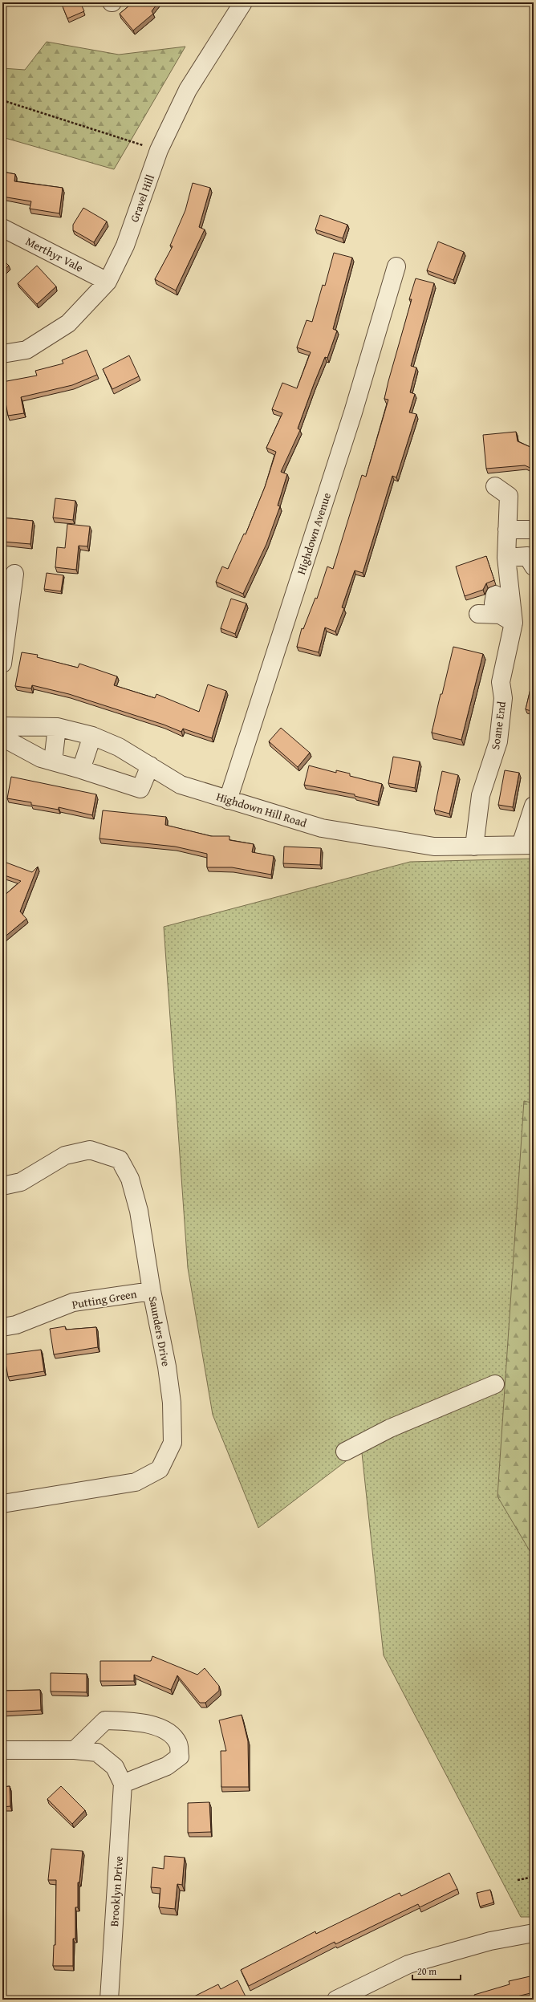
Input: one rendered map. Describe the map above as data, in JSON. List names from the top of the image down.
{
  "streets": {
    "street": [
      "Gravel Hill",
      "Merthyr Vale",
      "Highdown Avenue",
      "Soane End",
      "Highdown Hill Road",
      "Putting Green",
      "Saunders Drive",
      "Brooklyn Drive"
    ]
  },
  "crossings": [
    ["Gravel Hill", "Merthyr Vale"],
    ["Highdown Avenue", "Highdown Hill Road"],
    ["Soane End", "Highdown Hill Road"],
    ["Putting Green", "Saunders Drive"]
  ],
  "scale_bar": "20 m"
}
